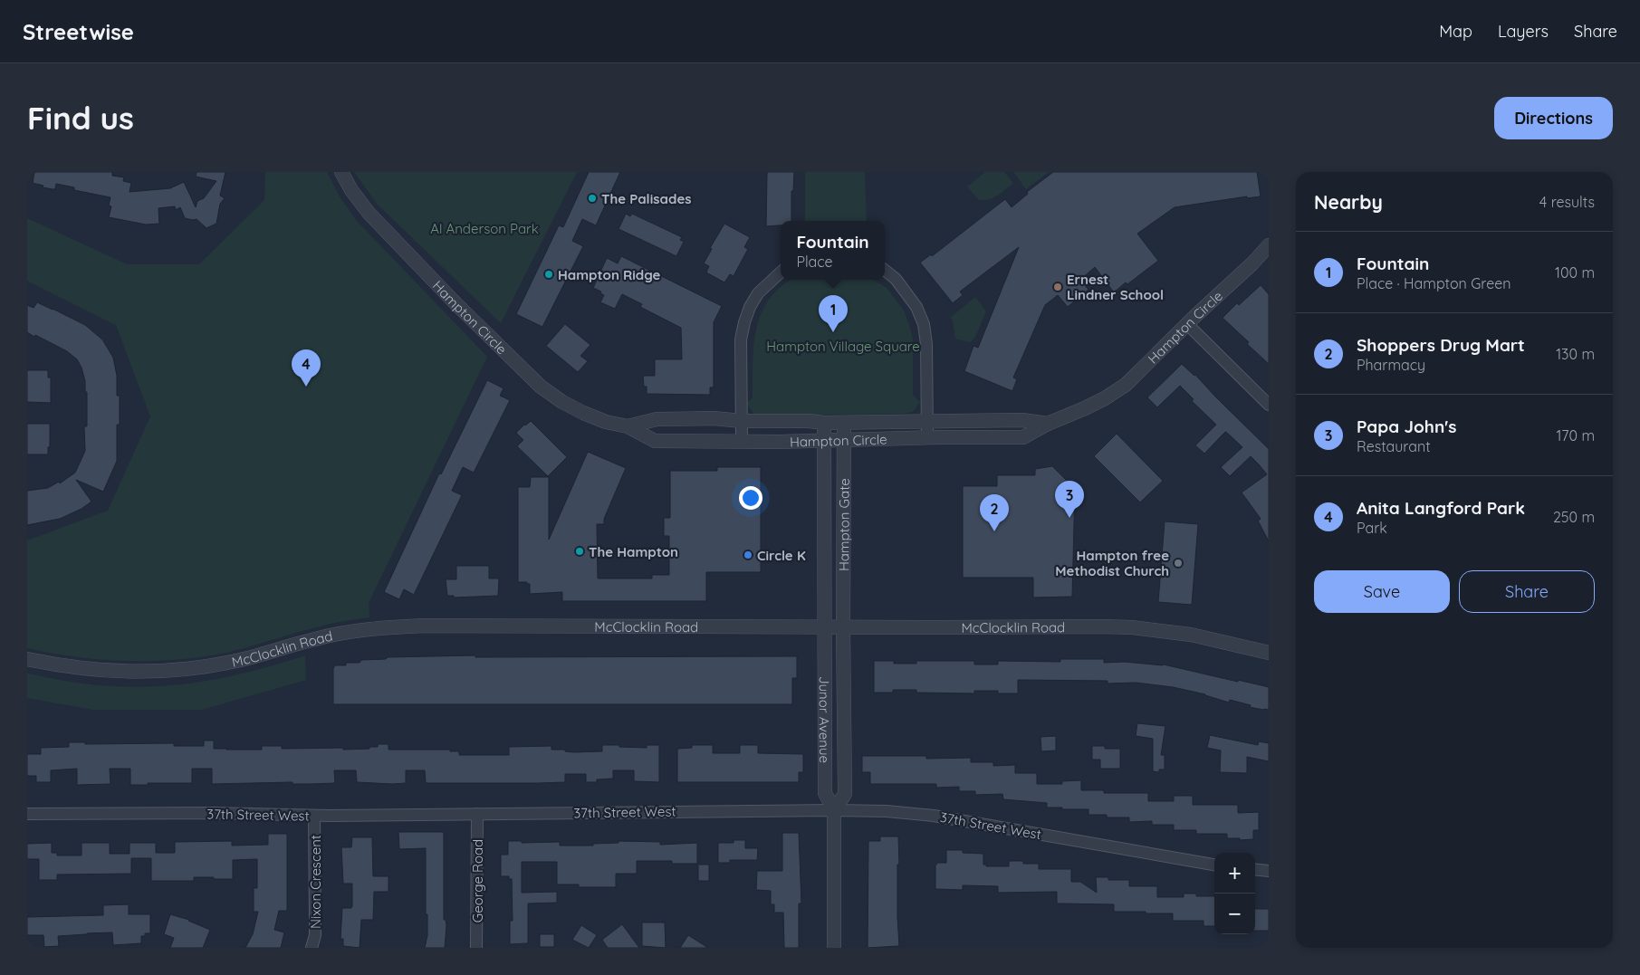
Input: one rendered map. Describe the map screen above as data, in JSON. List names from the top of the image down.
{
  "streets": {
    "street": [
      "Hampton Circle",
      "Hampton Gate",
      "McClocklin Road",
      "Junor Avenue",
      "37th Street West",
      "George Road",
      "Nixon Crescent"
    ]
  },
  "crossings": [
    ["Hampton Circle", "Hampton Gate"],
    ["Hampton Gate", "McClocklin Road"],
    ["Hampton Gate", "Junor Avenue"],
    ["McClocklin Road", "Junor Avenue"],
    ["Junor Avenue", "37th Street West"],
    ["37th Street West", "George Road"],
    ["37th Street West", "Nixon Crescent"]
  ],
  "parks": ["Al Anderson Park", "Hampton Village Square"],
  "places": [
    "The Palisades",
    "Hampton Ridge",
    "Ernest Lindner School",
    "The Hampton",
    "Circle K",
    "Hampton free Methodist Church"
  ],
  "page": {
    "header": "Streetwise",
    "nav": ["Map", "Layers", "Share"],
    "buttons": [
      "Directions",
      ["Save", "Share"]
    ],
    "title": "Find us",
    "heading": ["Nearby", "4 results"],
    "popup": ["Fountain", "Place"],
    "list": [
      {
        "mark": "1",
        "name": "Fountain",
        "note": "Place · Hampton Green",
        "value": "100 m"
      },
      {
        "mark": "2",
        "name": "Shoppers Drug Mart",
        "note": "Pharmacy",
        "value": "130 m"
      },
      {
        "mark": "3",
        "name": "Papa John's",
        "note": "Restaurant",
        "value": "170 m"
      },
      {
        "mark": "4",
        "name": "Anita Langford Park",
        "note": "Park",
        "value": "250 m"
      }
    ],
    "pins": [
      "1",
      "4",
      "3",
      "2"
    ],
    "map_buttons": ["+", "−"]
  }
}
